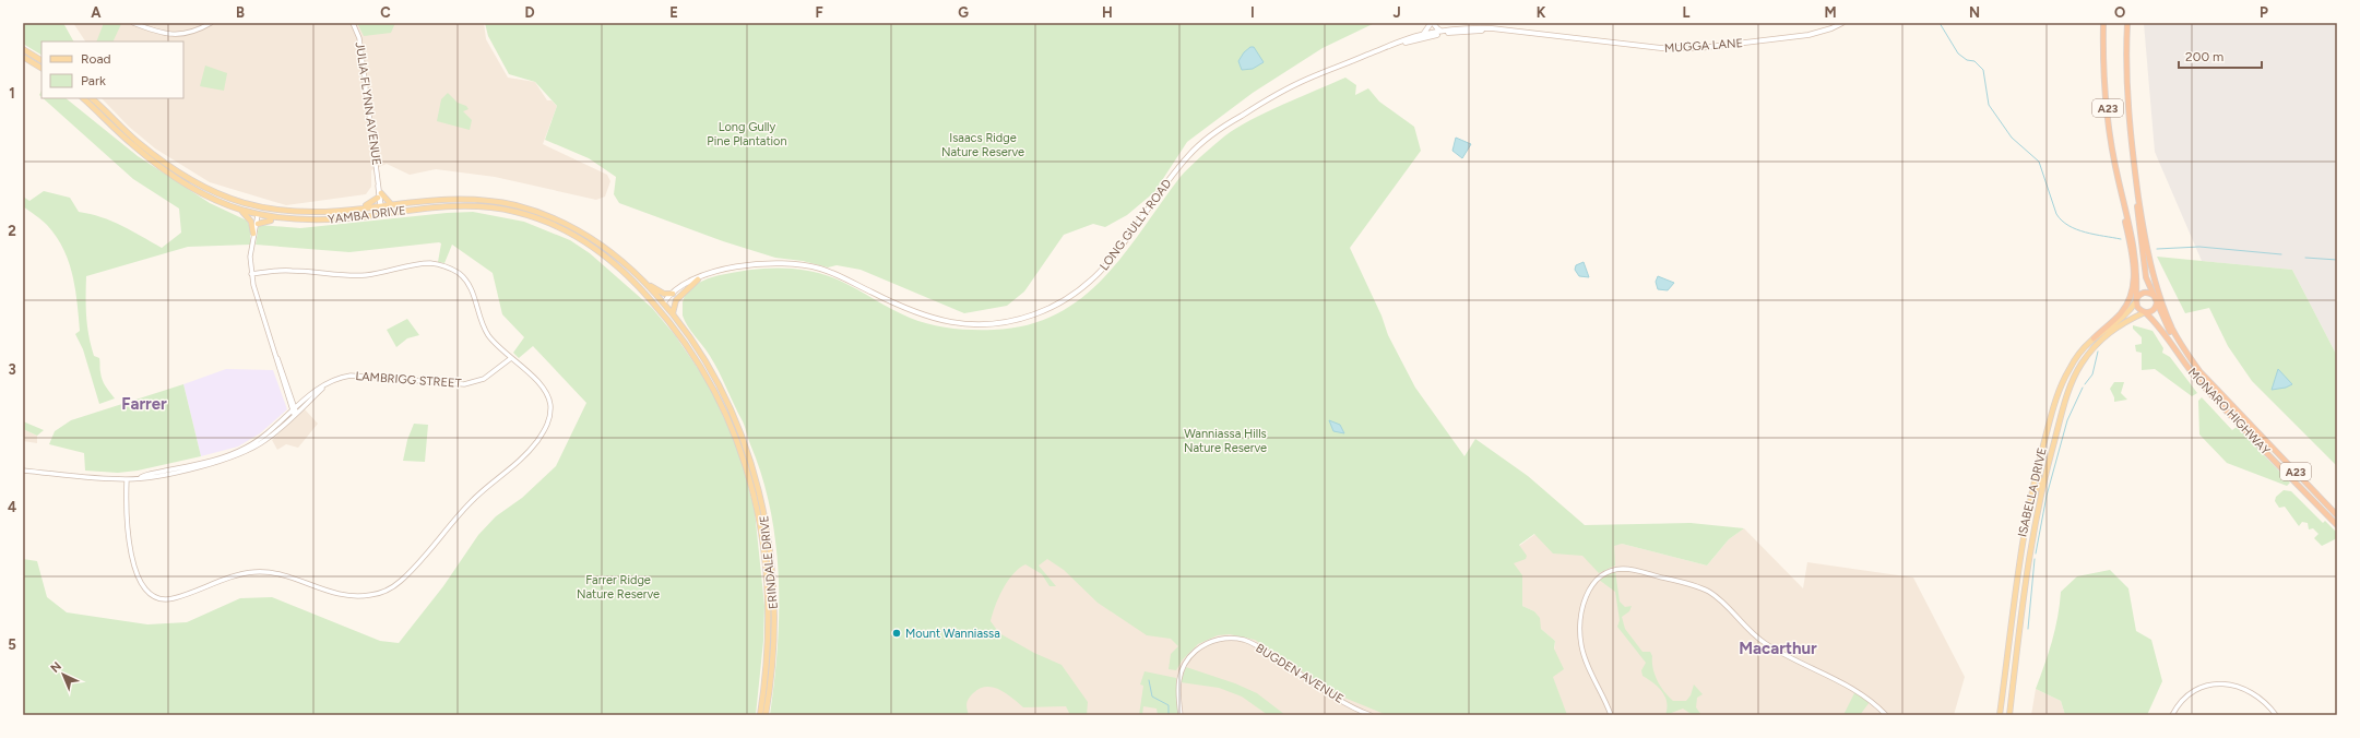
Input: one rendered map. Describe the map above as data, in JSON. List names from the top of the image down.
{
  "streets": {
    "highway": ["A23", "MONARO HIGHWAY"],
    "main road": [
      "MUGGA LANE",
      "YAMBA DRIVE",
      "LONG GULLY ROAD",
      "ISABELLA DRIVE",
      "ERINDALE DRIVE"
    ],
    "street": ["JULIA FLYNN AVENUE", "LAMBRIGG STREET", "BUGDEN AVENUE"]
  },
  "crossings": [
    ["MUGGA LANE", "LONG GULLY ROAD"],
    ["JULIA FLYNN AVENUE", "YAMBA DRIVE"],
    ["A23", "MONARO HIGHWAY"],
    ["A23", "ISABELLA DRIVE"],
    ["YAMBA DRIVE", "LONG GULLY ROAD"],
    ["YAMBA DRIVE", "ERINDALE DRIVE"],
    ["LONG GULLY ROAD", "ERINDALE DRIVE"],
    ["MONARO HIGHWAY", "ISABELLA DRIVE"]
  ],
  "districts": ["Farrer", "Macarthur"],
  "parks": [
    "Long Gully Pine Plantation",
    "Isaacs Ridge Nature Reserve",
    "Wanniassa Hills Nature Reserve",
    "Farrer Ridge Nature Reserve"
  ],
  "places": ["Mount Wanniassa"],
  "legend": ["Road", "Park"],
  "scale_bar": "200 m",
  "north": "top left",
  "grid": {
    "columns": [
      "A",
      "B",
      "C",
      "D",
      "E",
      "F",
      "G",
      "H",
      "I",
      "J",
      "K",
      "L",
      "M",
      "N",
      "O",
      "P"
    ],
    "rows": [
      "1",
      "2",
      "3",
      "4",
      "5"
    ]
  }
}
